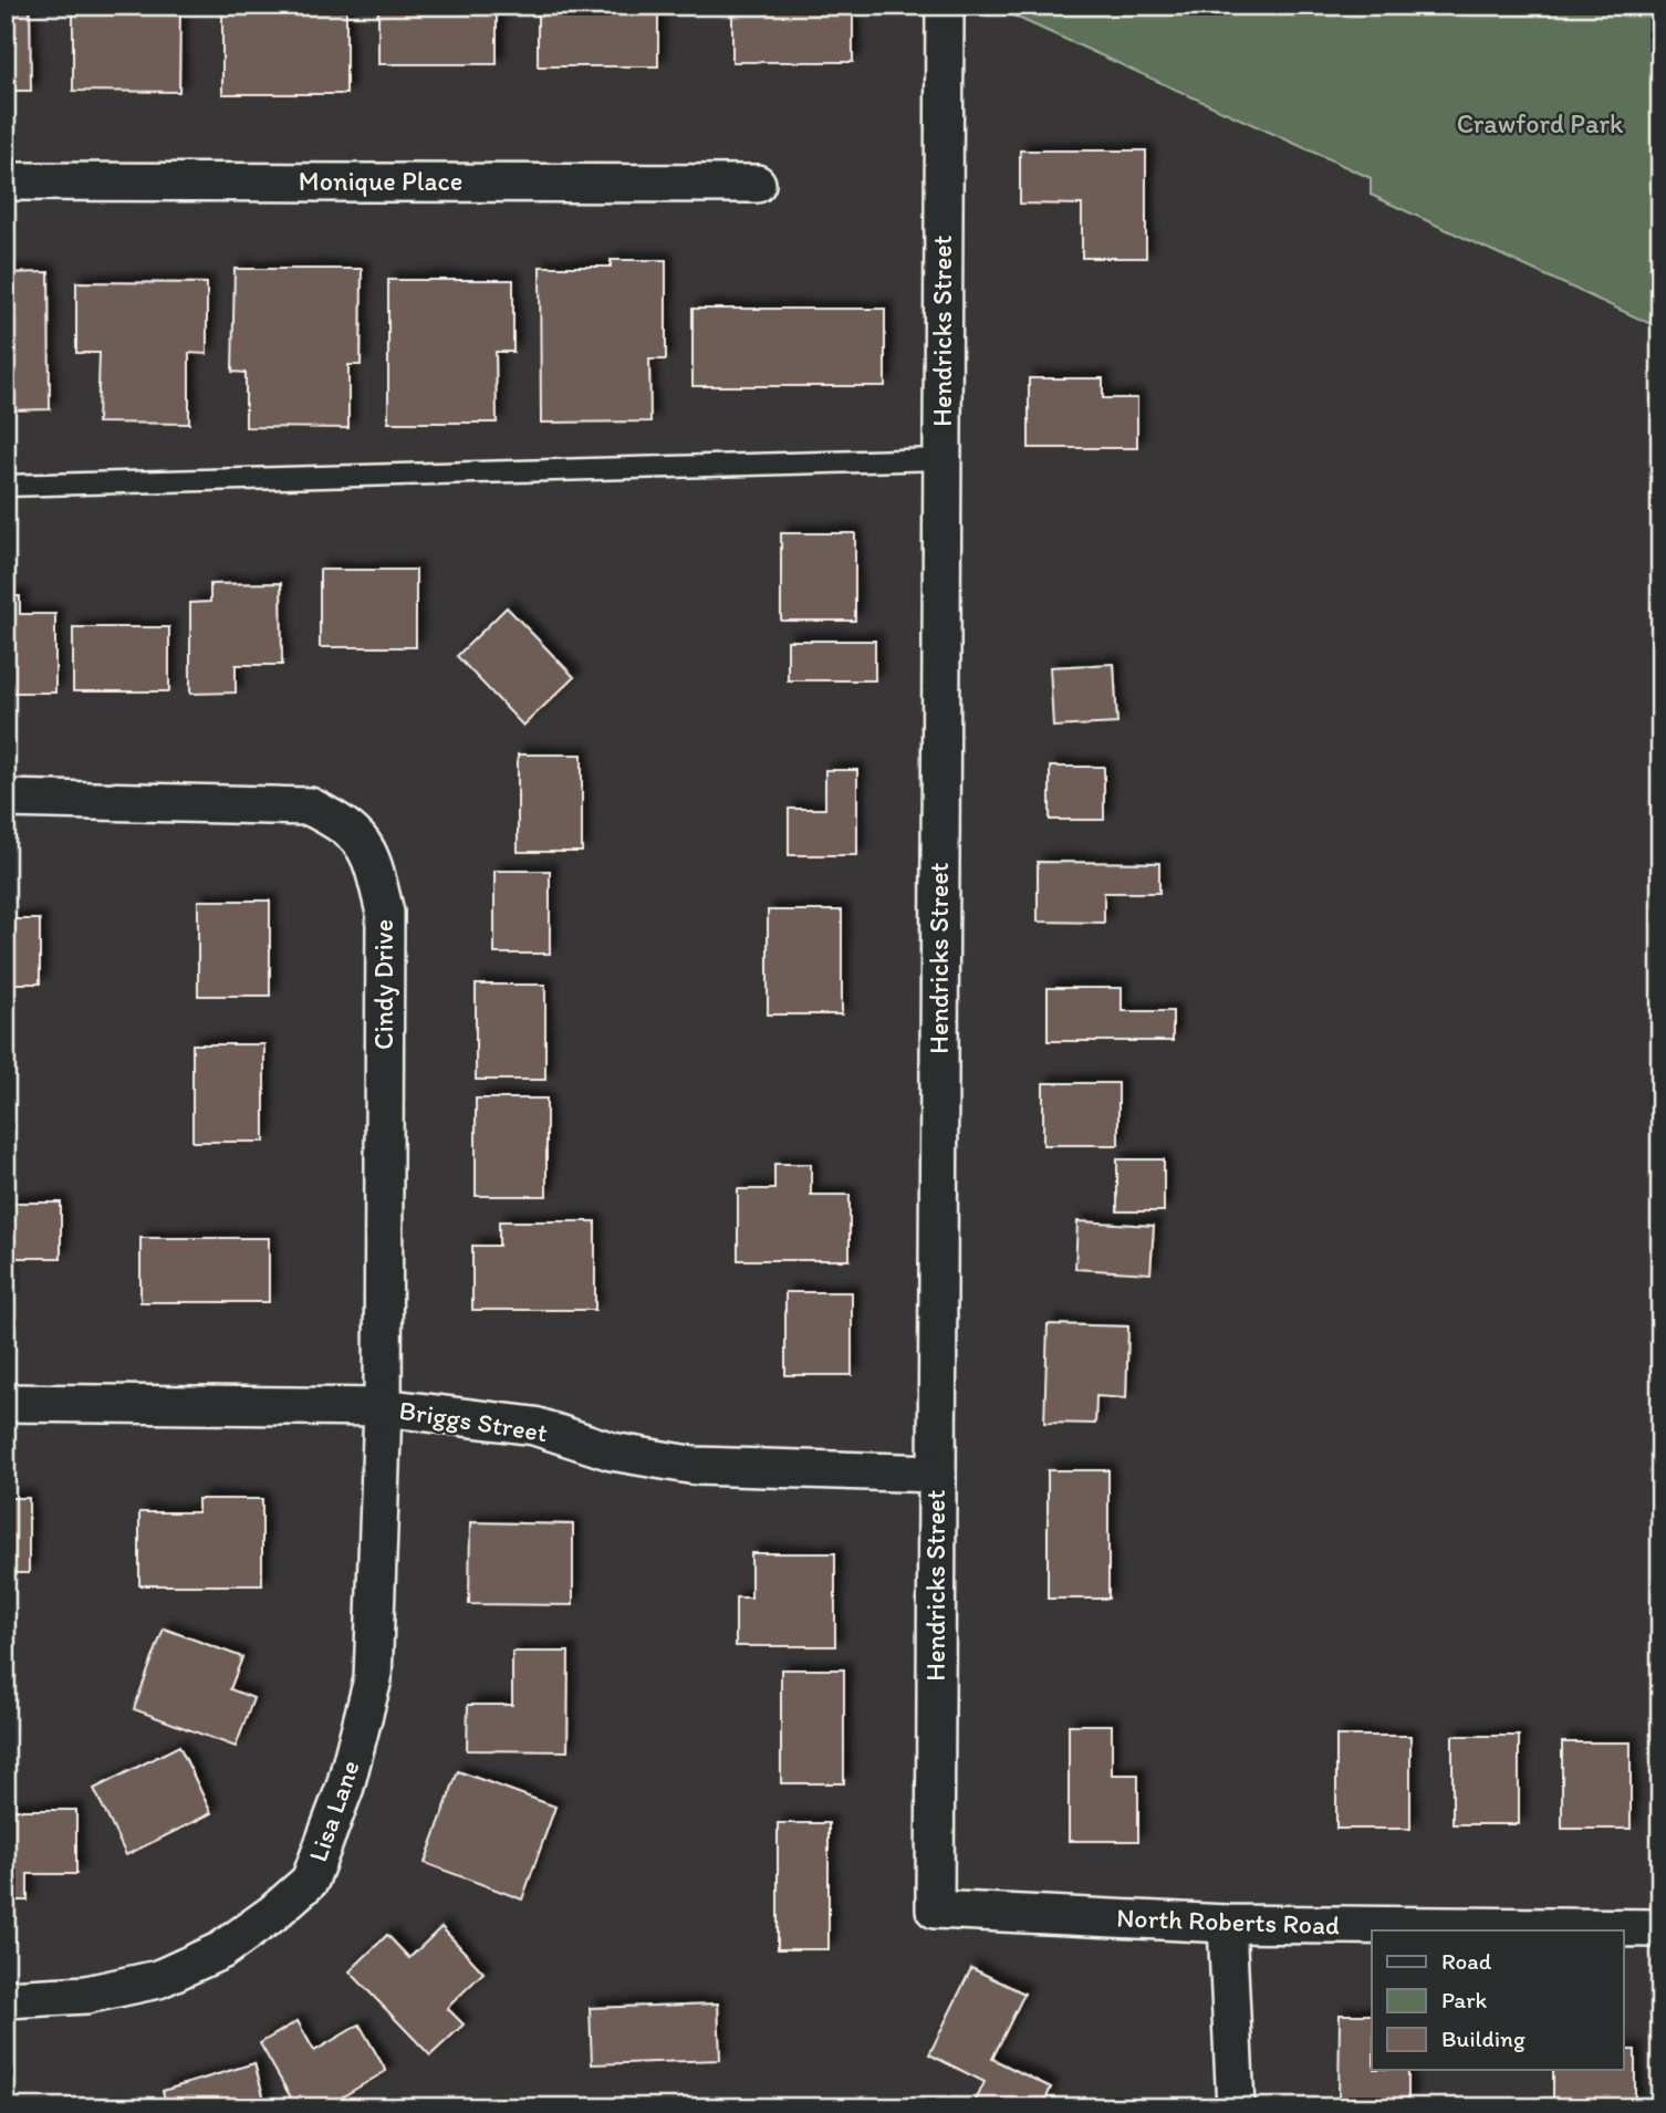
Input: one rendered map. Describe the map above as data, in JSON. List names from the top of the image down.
{
  "streets": {
    "street": [
      "Monique Place",
      "Hendricks Street",
      "Cindy Drive",
      "Briggs Street",
      "Lisa Lane",
      "North Roberts Road"
    ]
  },
  "crossings": [
    ["Hendricks Street", "Briggs Street"],
    ["Hendricks Street", "North Roberts Road"],
    ["Cindy Drive", "Briggs Street"],
    ["Cindy Drive", "Lisa Lane"],
    ["Briggs Street", "Lisa Lane"]
  ],
  "parks": ["Crawford Park"],
  "legend": ["Road", "Park", "Building"]
}
